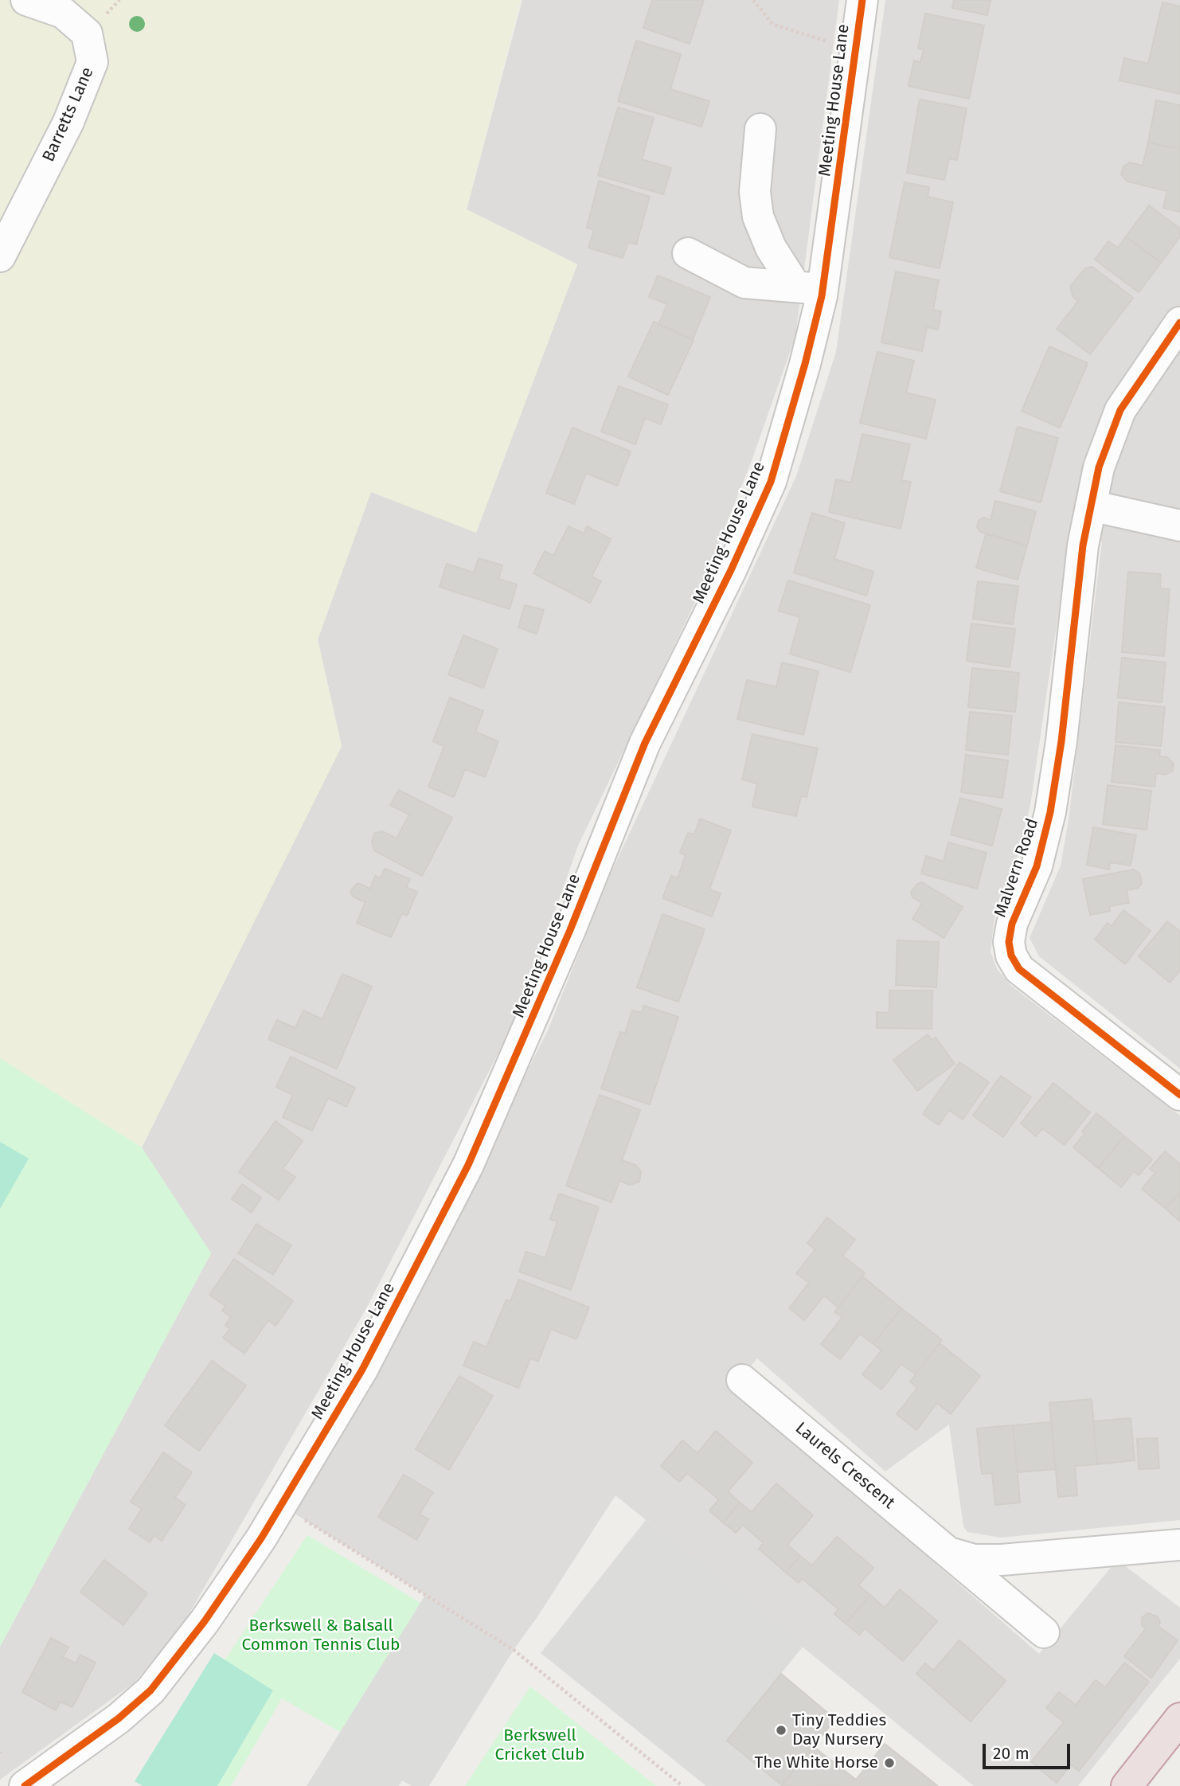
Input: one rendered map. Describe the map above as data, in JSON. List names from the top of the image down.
{
  "streets": {
    "street": [
      "Meeting House Lane",
      "Barretts Lane",
      "Malvern Road",
      "Laurels Crescent"
    ]
  },
  "parks": ["Berkswell & Balsall Common Tennis Club", "Berkswell Cricket Club"],
  "places": ["Tiny Teddies Day Nursery", "The White Horse"],
  "scale_bar": "20 m"
}
